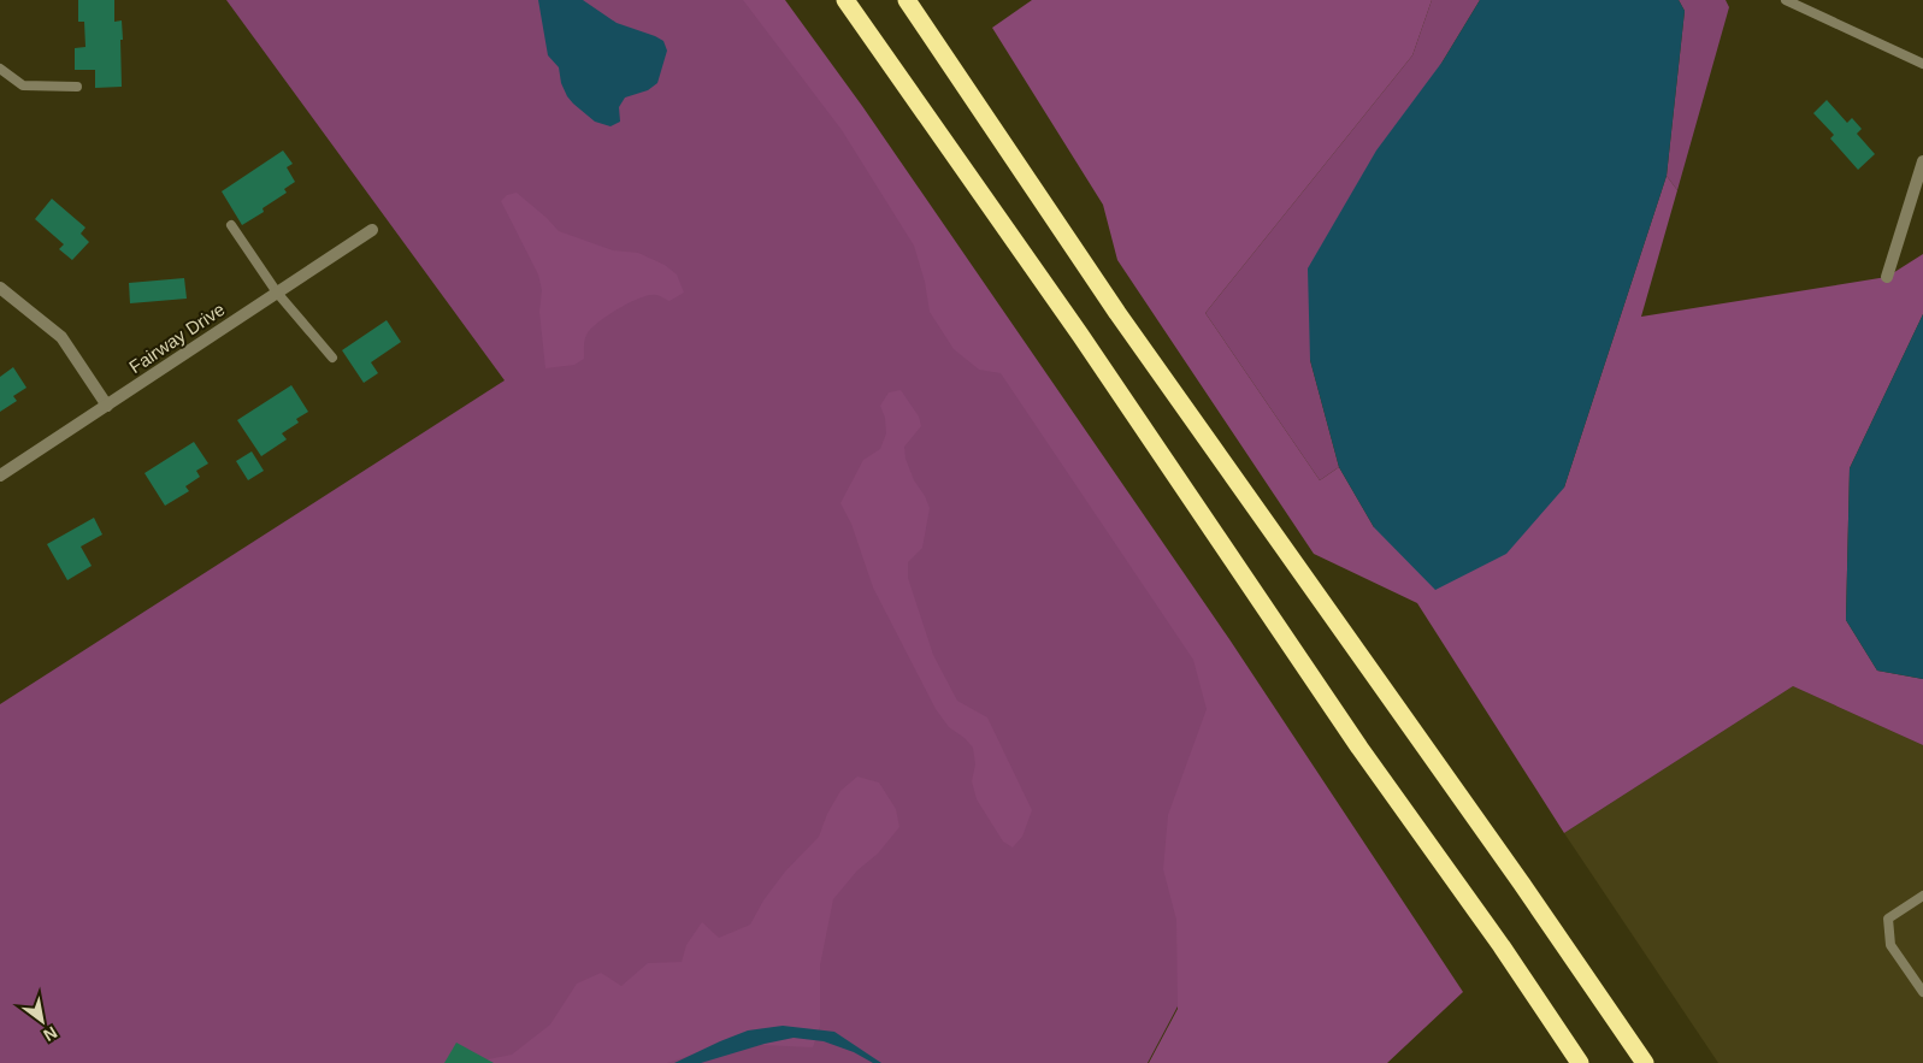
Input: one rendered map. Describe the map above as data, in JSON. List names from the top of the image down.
{
  "streets": {
    "street": ["Fairway Drive"]
  },
  "north": "bottom right"
}
